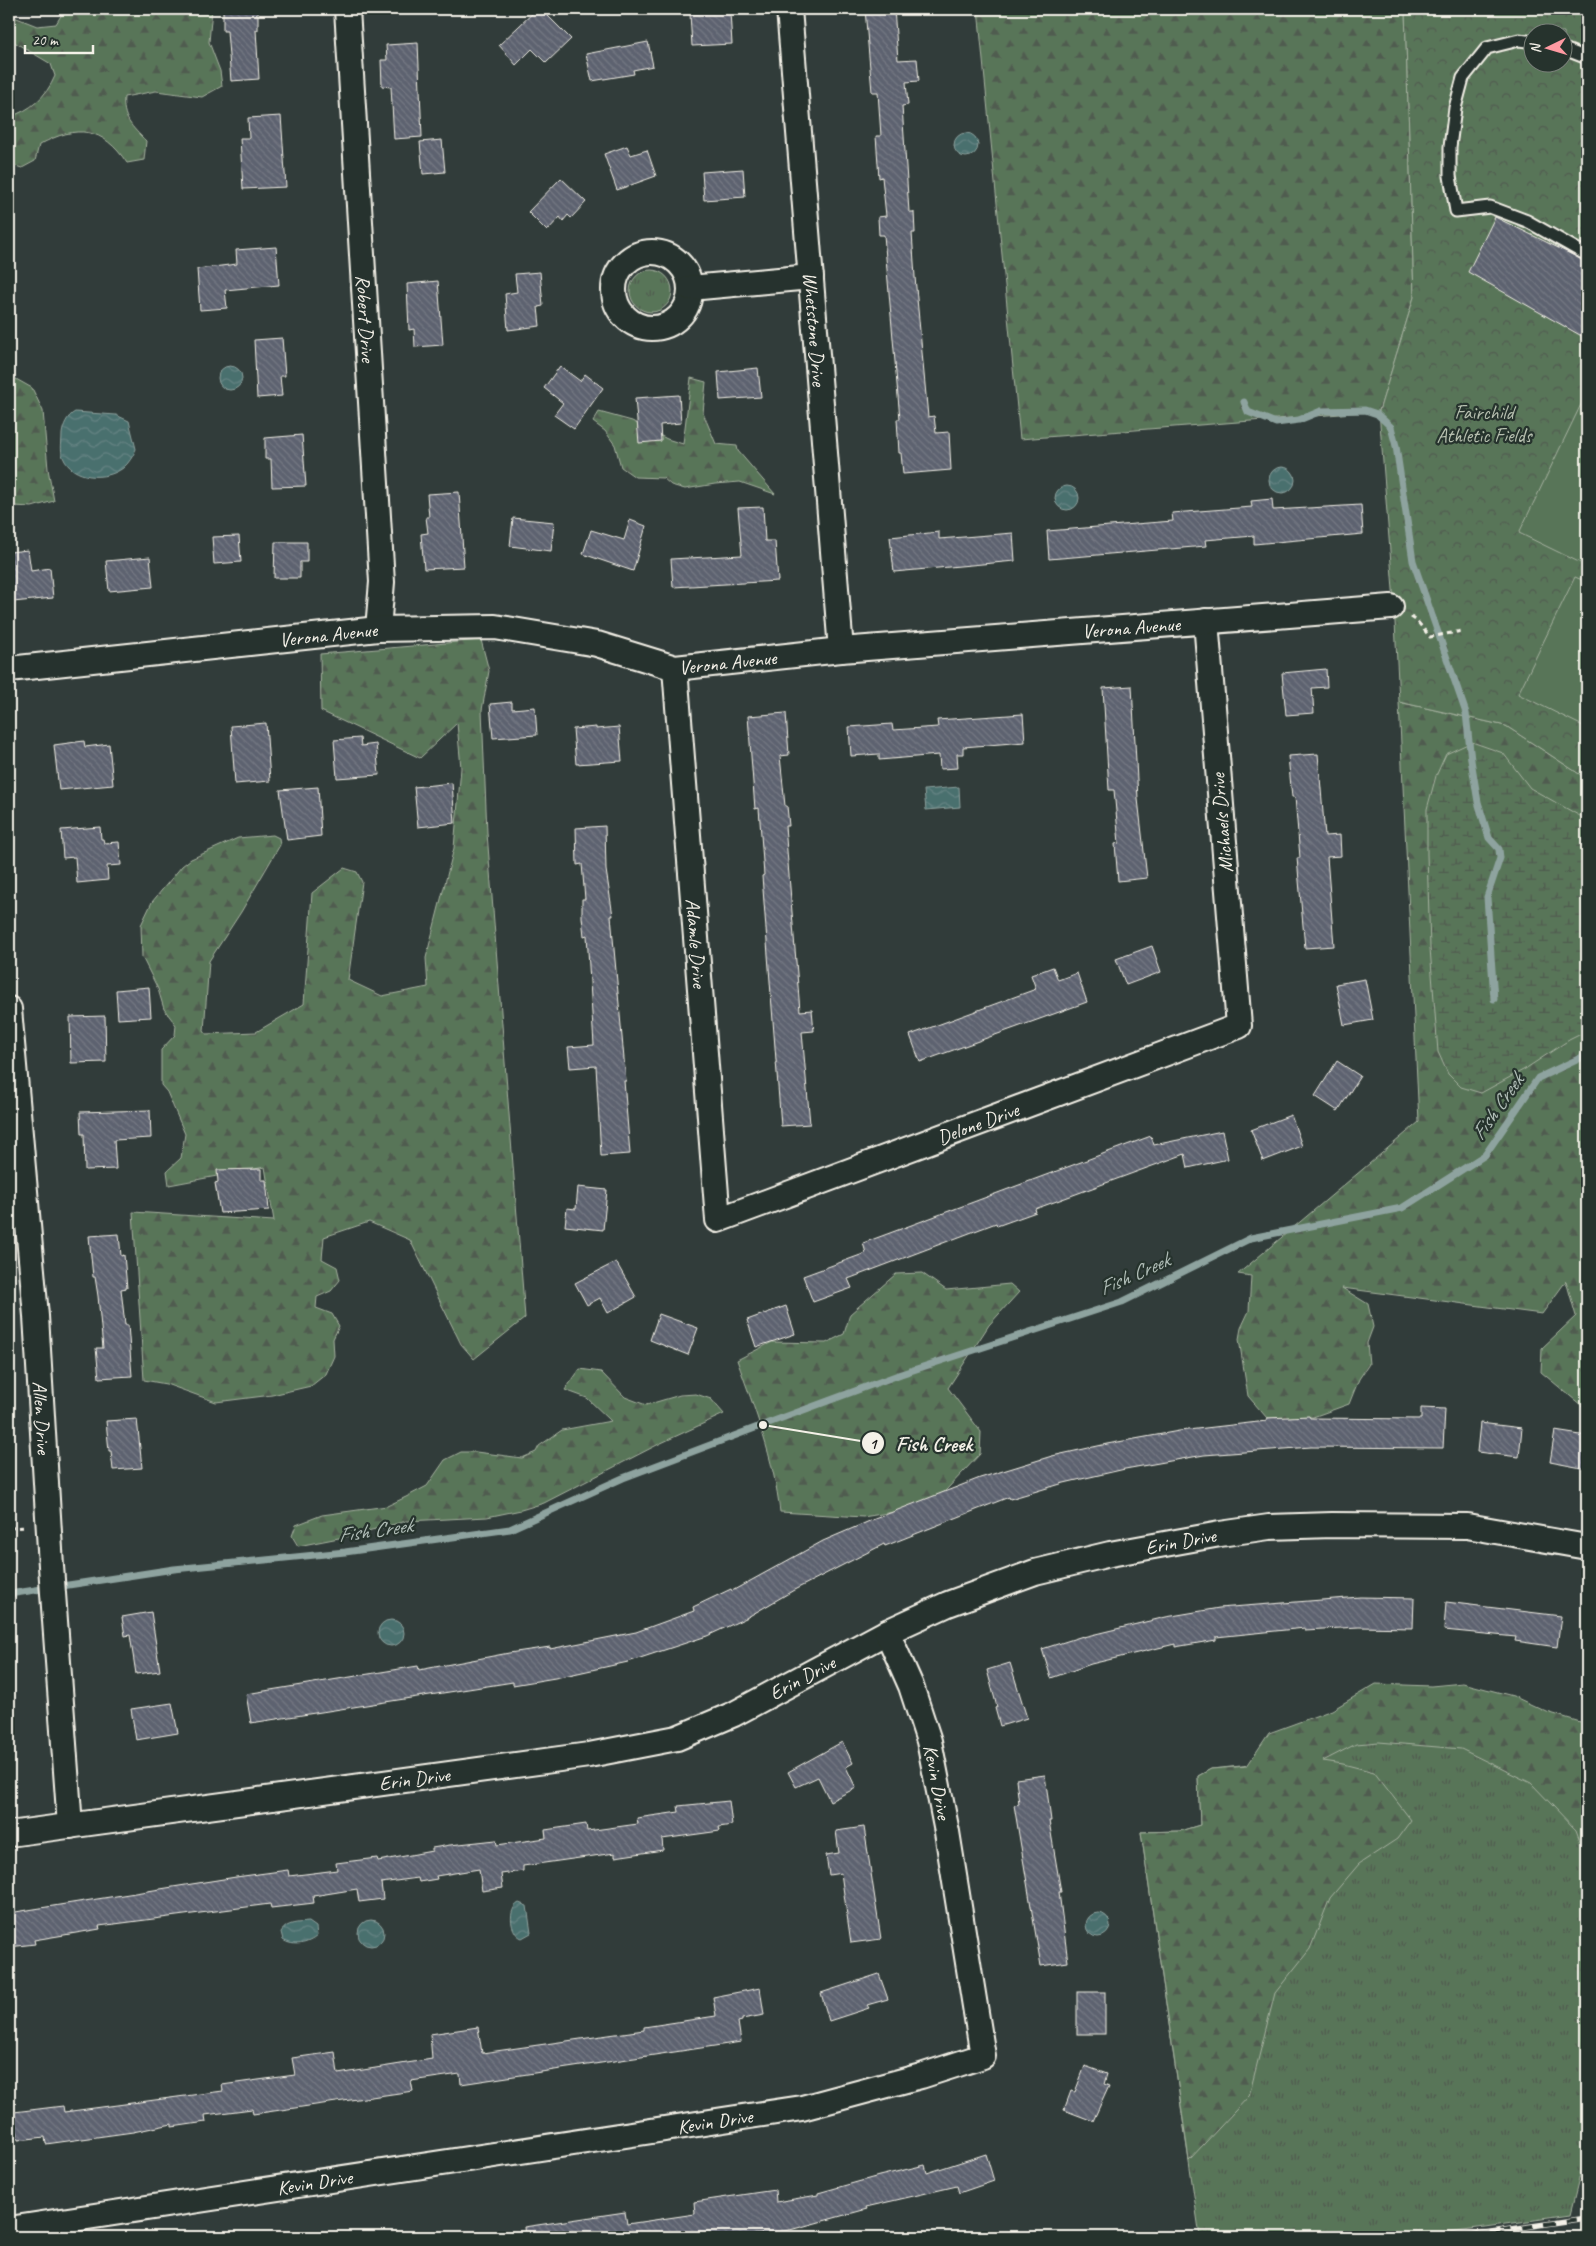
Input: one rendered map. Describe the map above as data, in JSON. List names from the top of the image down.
{
  "streets": {
    "street": [
      "Robert Drive",
      "Whetstone Drive",
      "Verona Avenue",
      "Michaels Drive",
      "Adamle Drive",
      "Delone Drive",
      "Allen Drive",
      "Erin Drive",
      "Kevin Drive"
    ]
  },
  "crossings": [
    ["Robert Drive", "Verona Avenue"],
    ["Whetstone Drive", "Verona Avenue"],
    ["Verona Avenue", "Michaels Drive"],
    ["Verona Avenue", "Adamle Drive"],
    ["Michaels Drive", "Delone Drive"],
    ["Adamle Drive", "Delone Drive"],
    ["Allen Drive", "Erin Drive"],
    ["Erin Drive", "Kevin Drive"]
  ],
  "water": ["Fish Creek"],
  "parks": ["Fairchild Athletic Fields"],
  "places": ["Fish Creek"],
  "scale_bar": "20 m",
  "north": "left"
}
